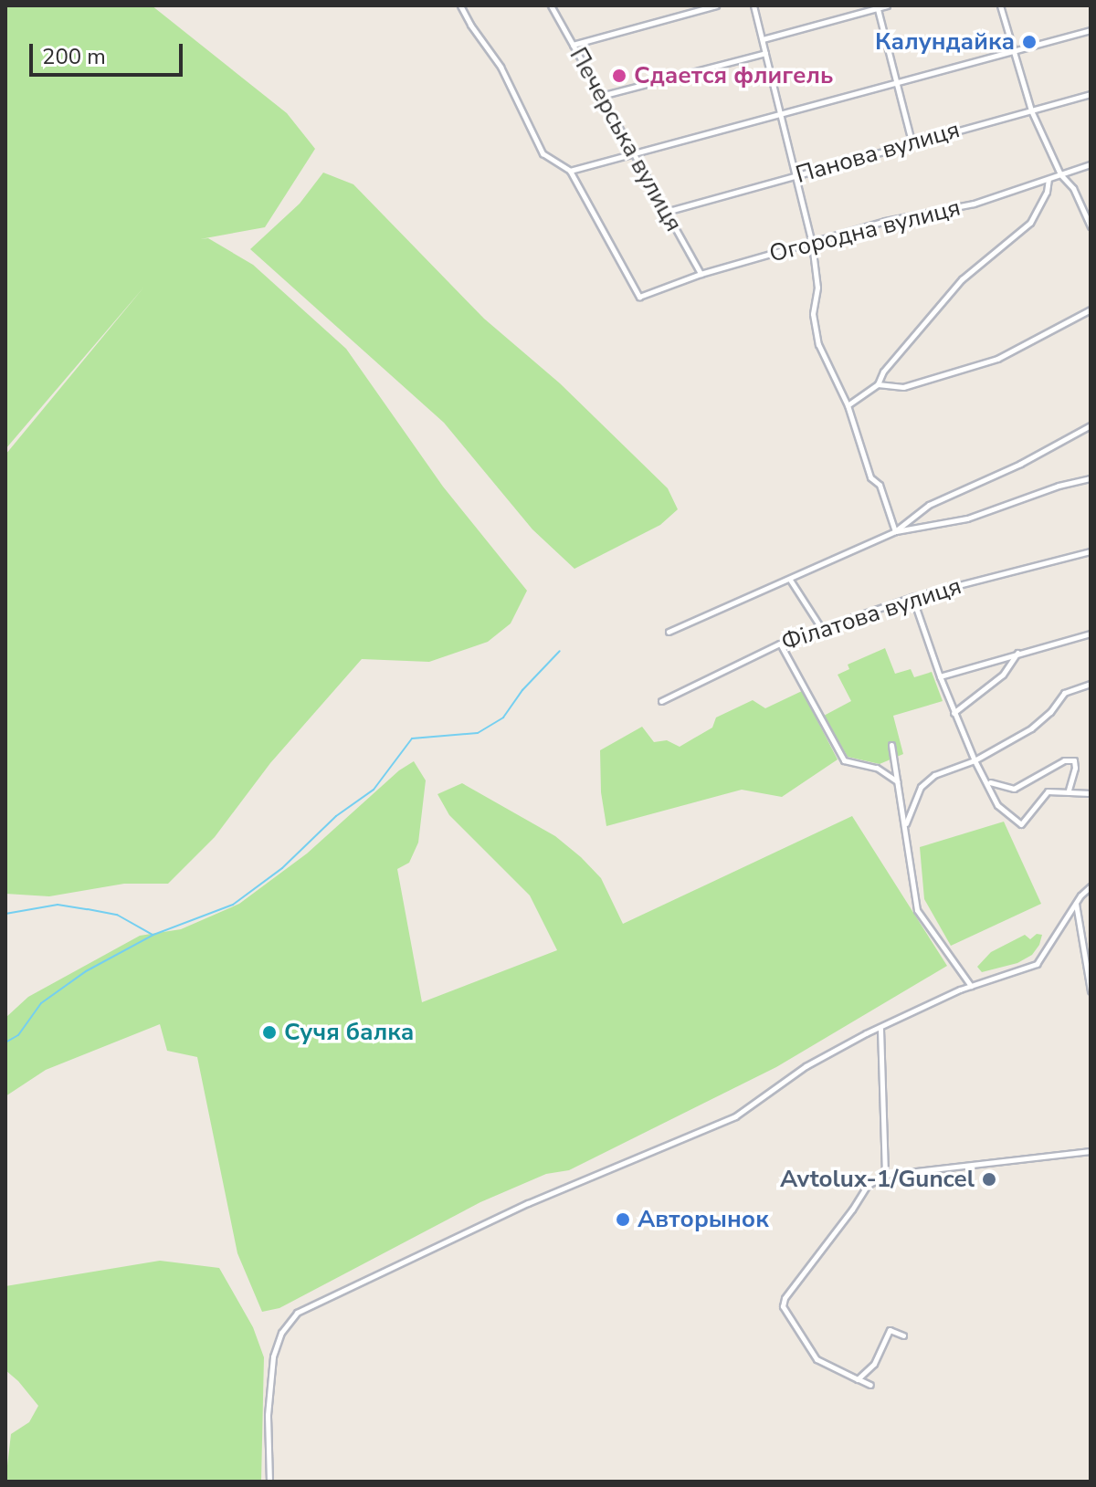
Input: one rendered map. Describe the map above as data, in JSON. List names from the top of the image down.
{
  "streets": {
    "street": [
      "Печерська вулиця",
      "Панова вулиця",
      "Огородна вулиця",
      "Філатова вулиця"
    ]
  },
  "crossings": [
    ["Печерська вулиця", "Панова вулиця"],
    ["Печерська вулиця", "Огородна вулиця"]
  ],
  "places": [
    "Калундайка",
    "Сдается флигель",
    "Сучя балка",
    "Avtolux-1/Guncel",
    "Авторынок"
  ],
  "scale_bar": "200 m"
}
